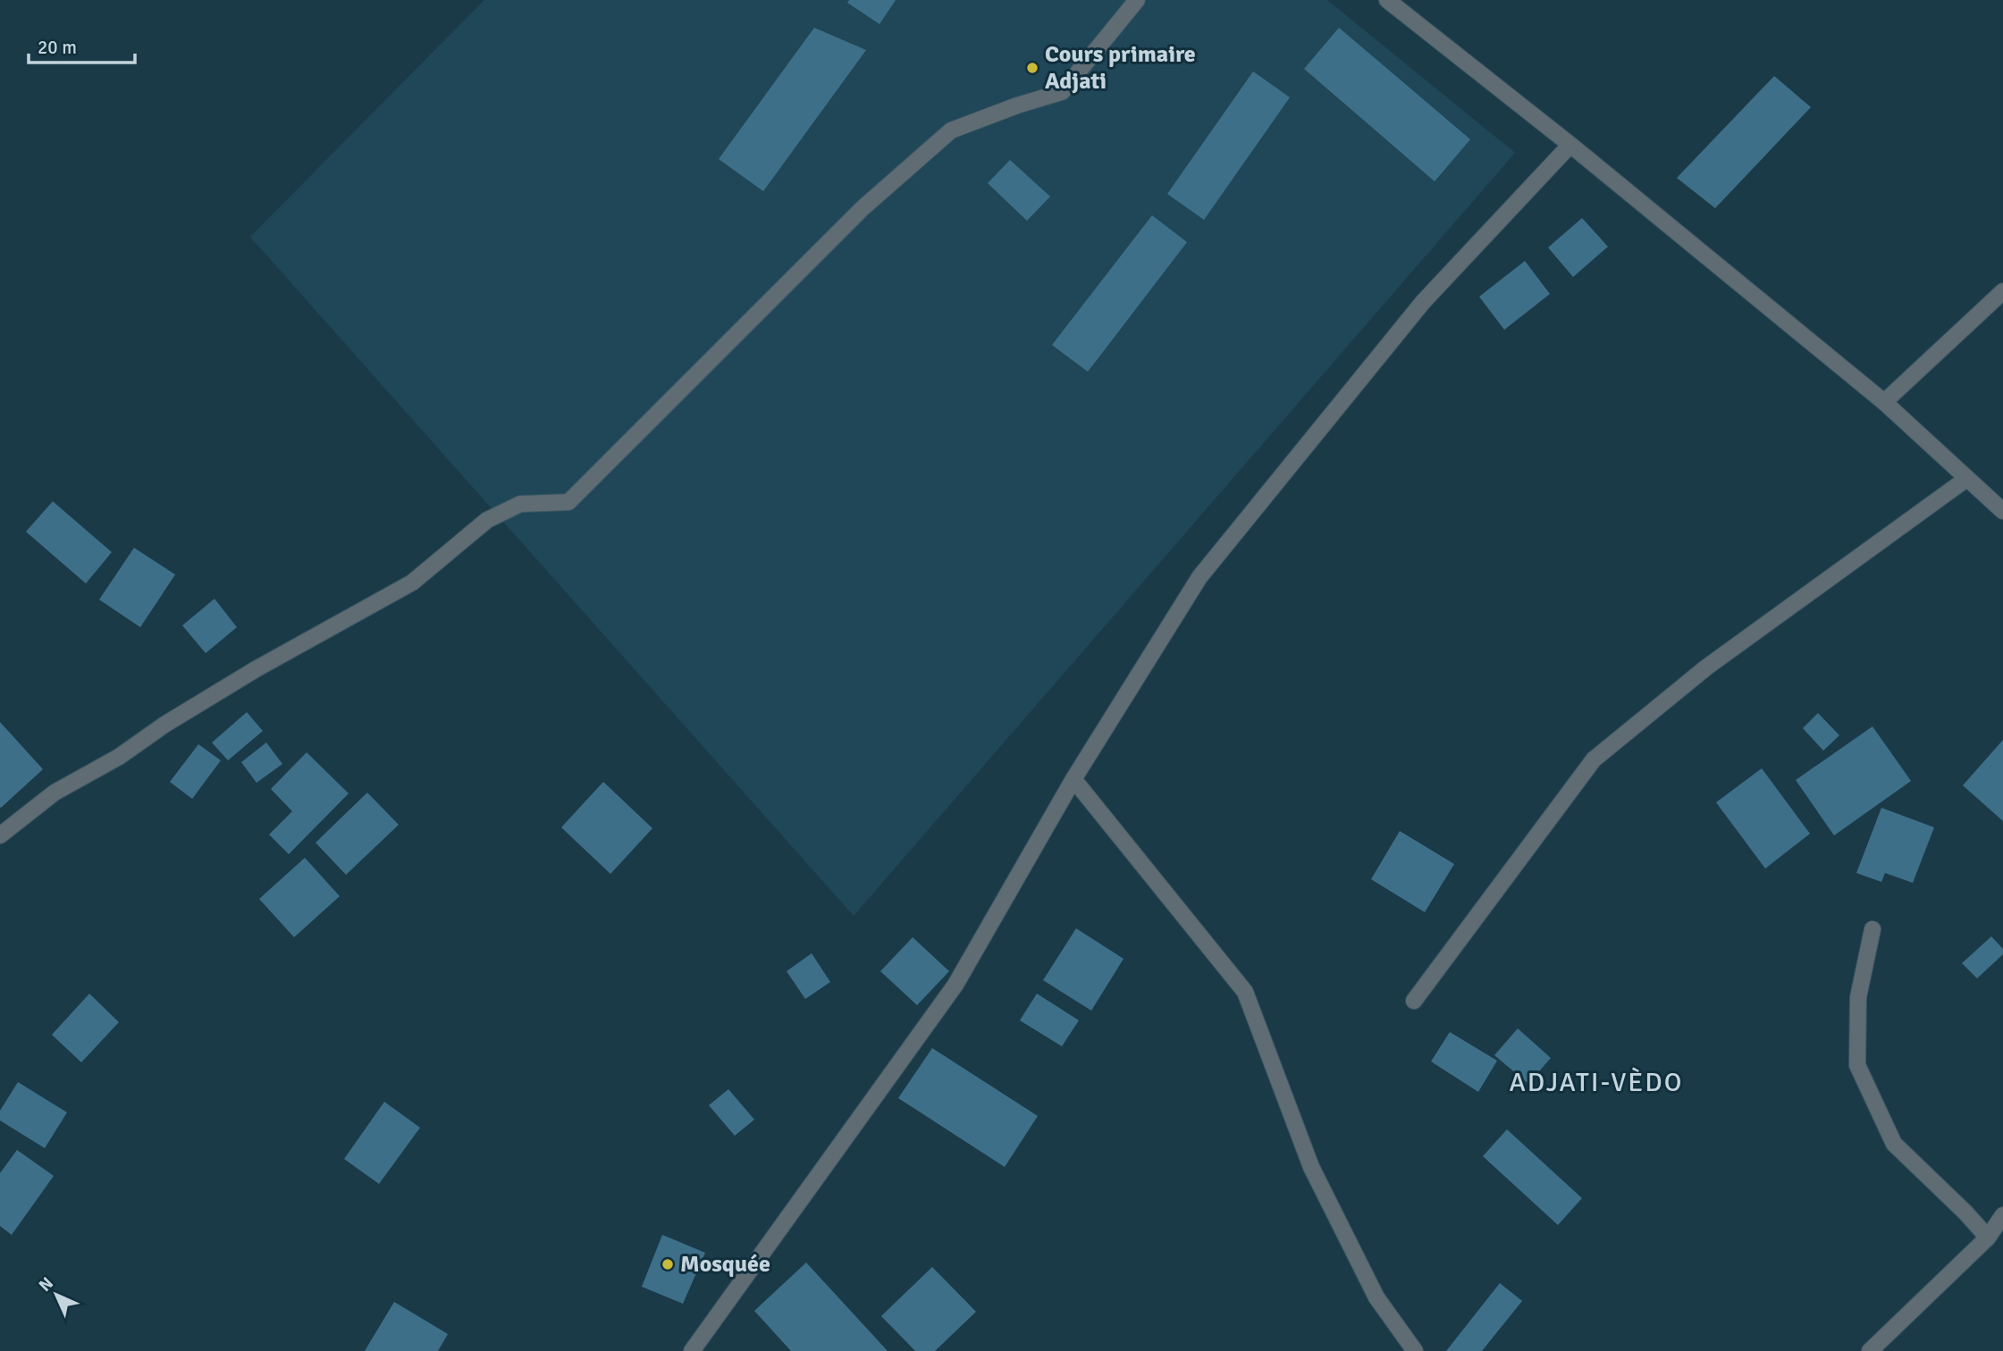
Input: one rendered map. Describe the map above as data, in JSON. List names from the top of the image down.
{
  "districts": ["ADJATI-VÈDO"],
  "places": ["Cours primaire Adjati", "Mosquée"],
  "scale_bar": "20 m",
  "north": "top left"
}
